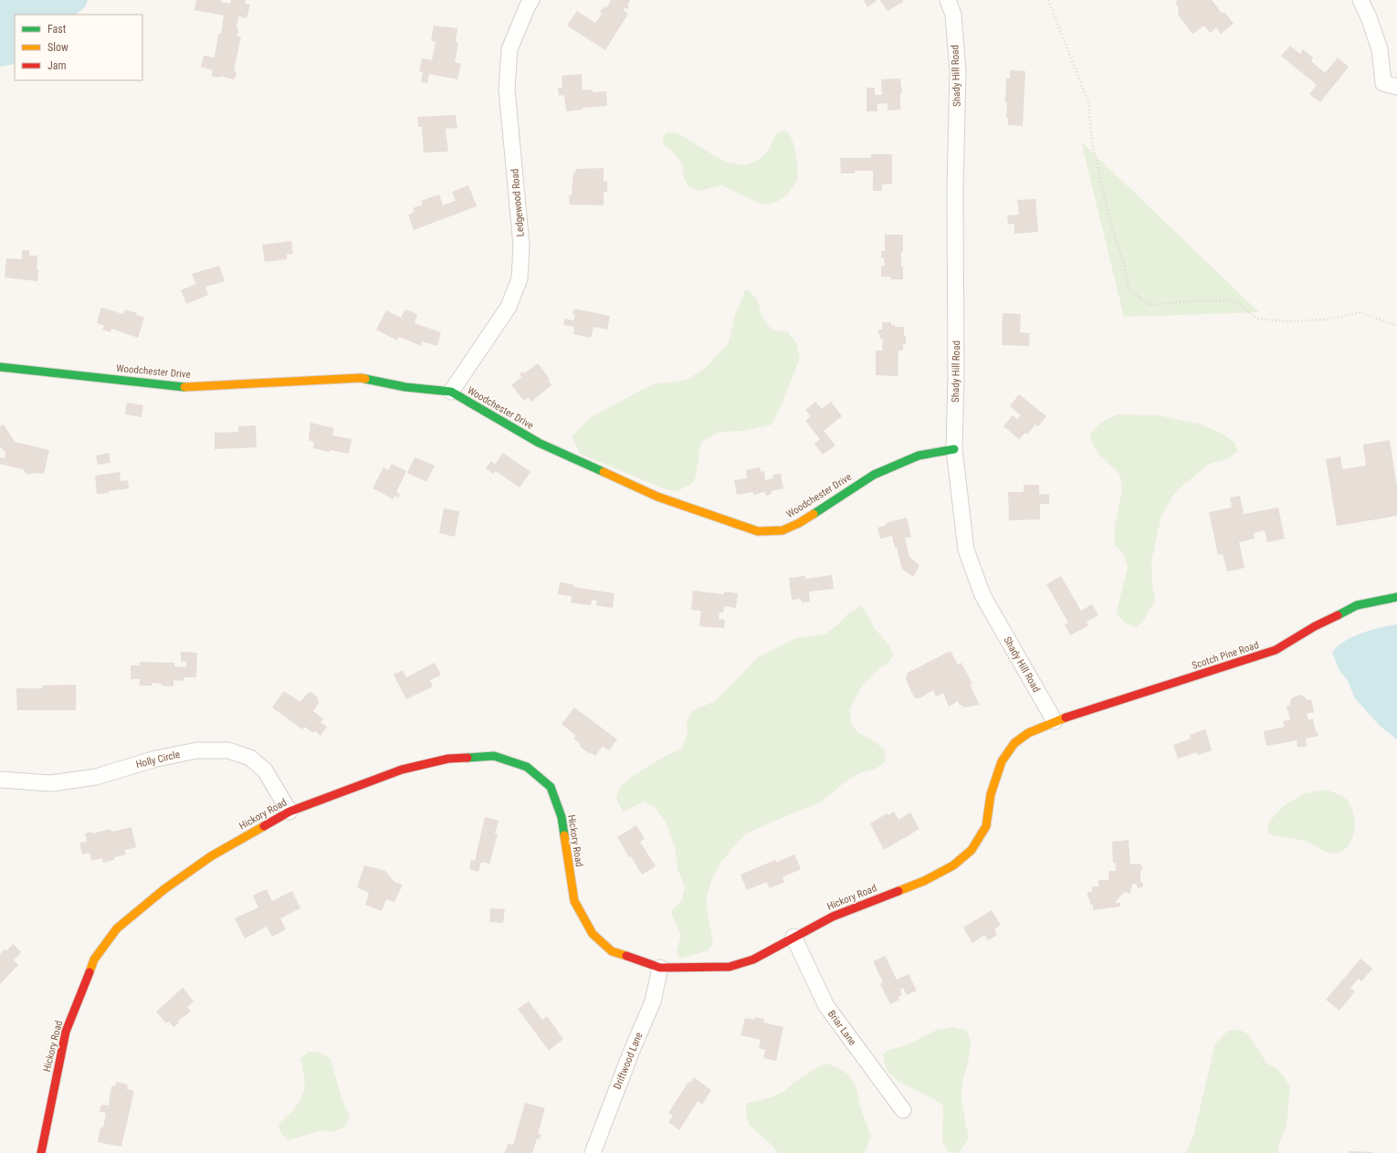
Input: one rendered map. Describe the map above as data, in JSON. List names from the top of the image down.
{
  "streets": {
    "street": [
      "Shady Hill Road",
      "Ledgewood Road",
      "Woodchester Drive",
      "Scotch Pine Road",
      "Holly Circle",
      "Hickory Road",
      "Briar Lane",
      "Driftwood Lane"
    ]
  },
  "crossings": [
    ["Shady Hill Road", "Woodchester Drive"],
    ["Shady Hill Road", "Scotch Pine Road"],
    ["Shady Hill Road", "Hickory Road"],
    ["Ledgewood Road", "Woodchester Drive"],
    ["Scotch Pine Road", "Hickory Road"],
    ["Holly Circle", "Hickory Road"],
    ["Hickory Road", "Briar Lane"],
    ["Hickory Road", "Driftwood Lane"]
  ],
  "legend": ["Fast", "Slow", "Jam"]
}
